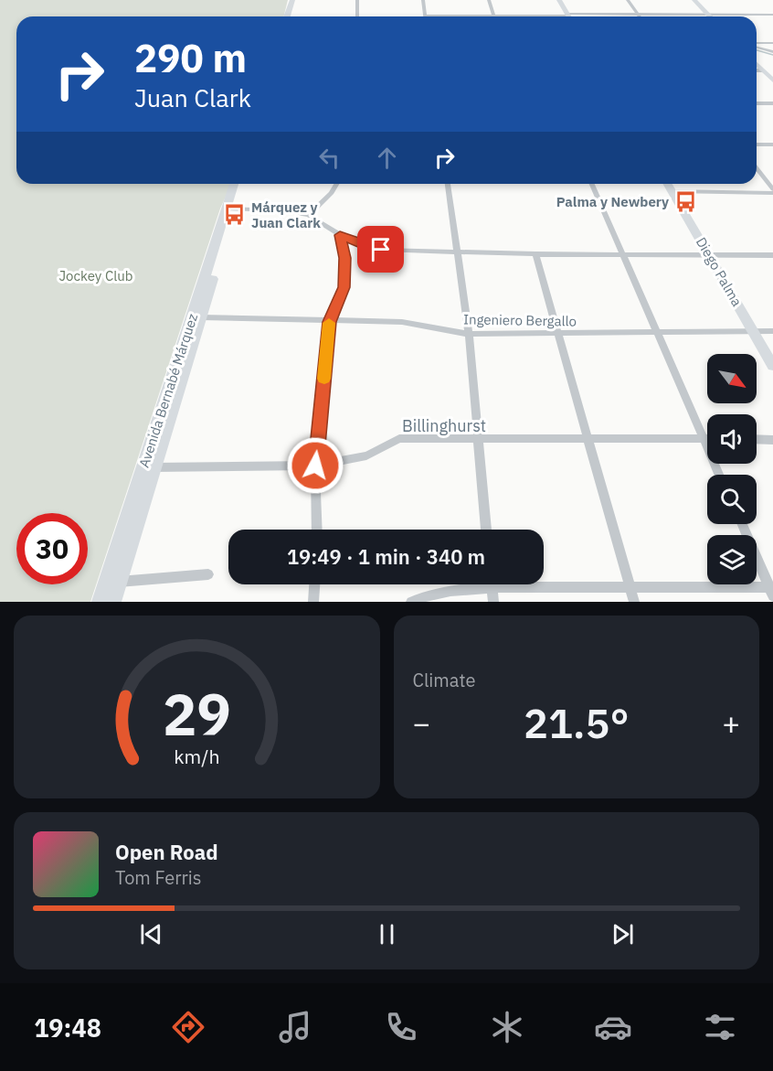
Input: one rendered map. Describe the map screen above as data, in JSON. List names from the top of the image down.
{
  "streets": {
    "main road": ["Diego Palma", "Avenida Bernabé Márquez"],
    "street": ["Ingeniero Bergallo", "Billinghurst"]
  },
  "crossings": [
    ["Diego Palma", "Ingeniero Bergallo"],
    ["Ingeniero Bergallo", "Avenida Bernabé Márquez"],
    ["Avenida Bernabé Márquez", "Billinghurst"]
  ],
  "parks": ["Jockey Club"],
  "places": {
    "bus stop": ["Palma y Newbery", "Márquez y Juan Clark"]
  },
  "north": "bottom right",
  "page": {
    "turn": ["290 m", "Juan Clark"],
    "limit": "30",
    "trip": "19:49 · 1 min · 340 m",
    "tile": "Climate",
    "heat": ["−", "21.5°", "+"],
    "song": ["Open Road", "Tom Ferris"],
    "tabs": "19:48",
    "gauge": ["29", "km/h"]
  }
}
